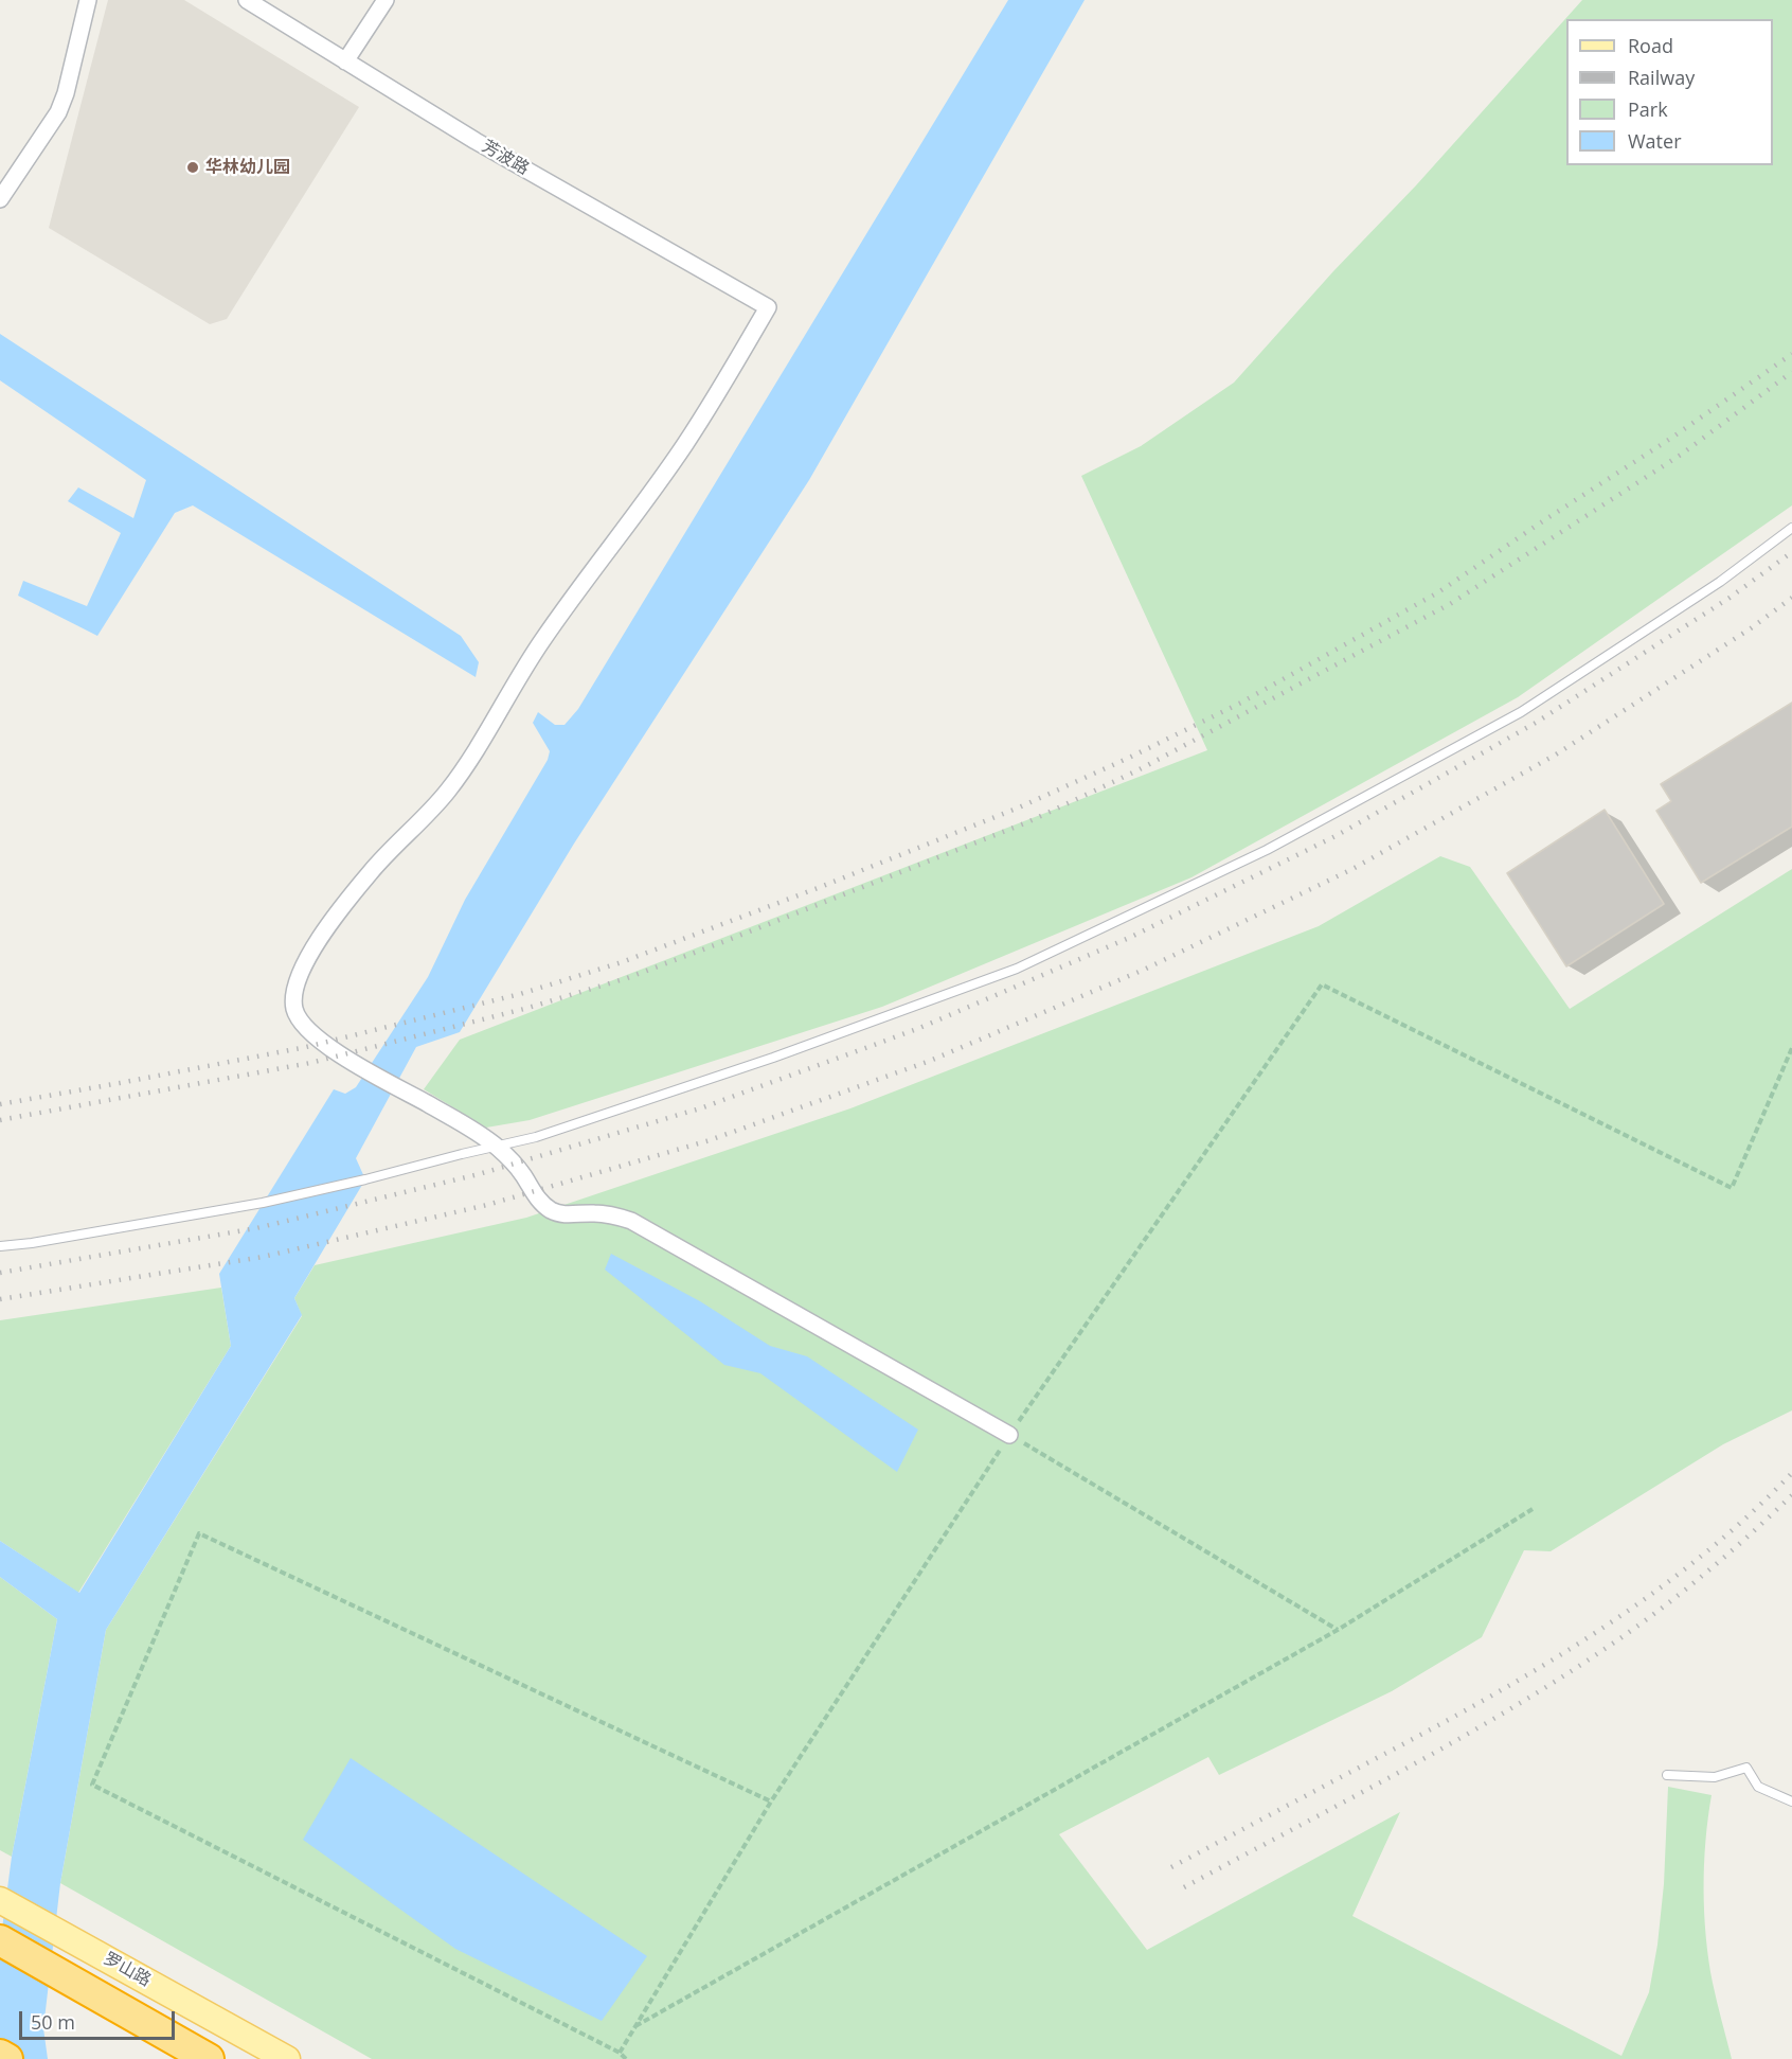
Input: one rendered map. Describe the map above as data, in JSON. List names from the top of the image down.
{
  "streets": {
    "main road": ["罗山路"],
    "street": ["芳波路"]
  },
  "places": ["华林幼儿园"],
  "legend": [
    "Road",
    "Railway",
    "Park",
    "Water"
  ],
  "scale_bar": "50 m"
}
